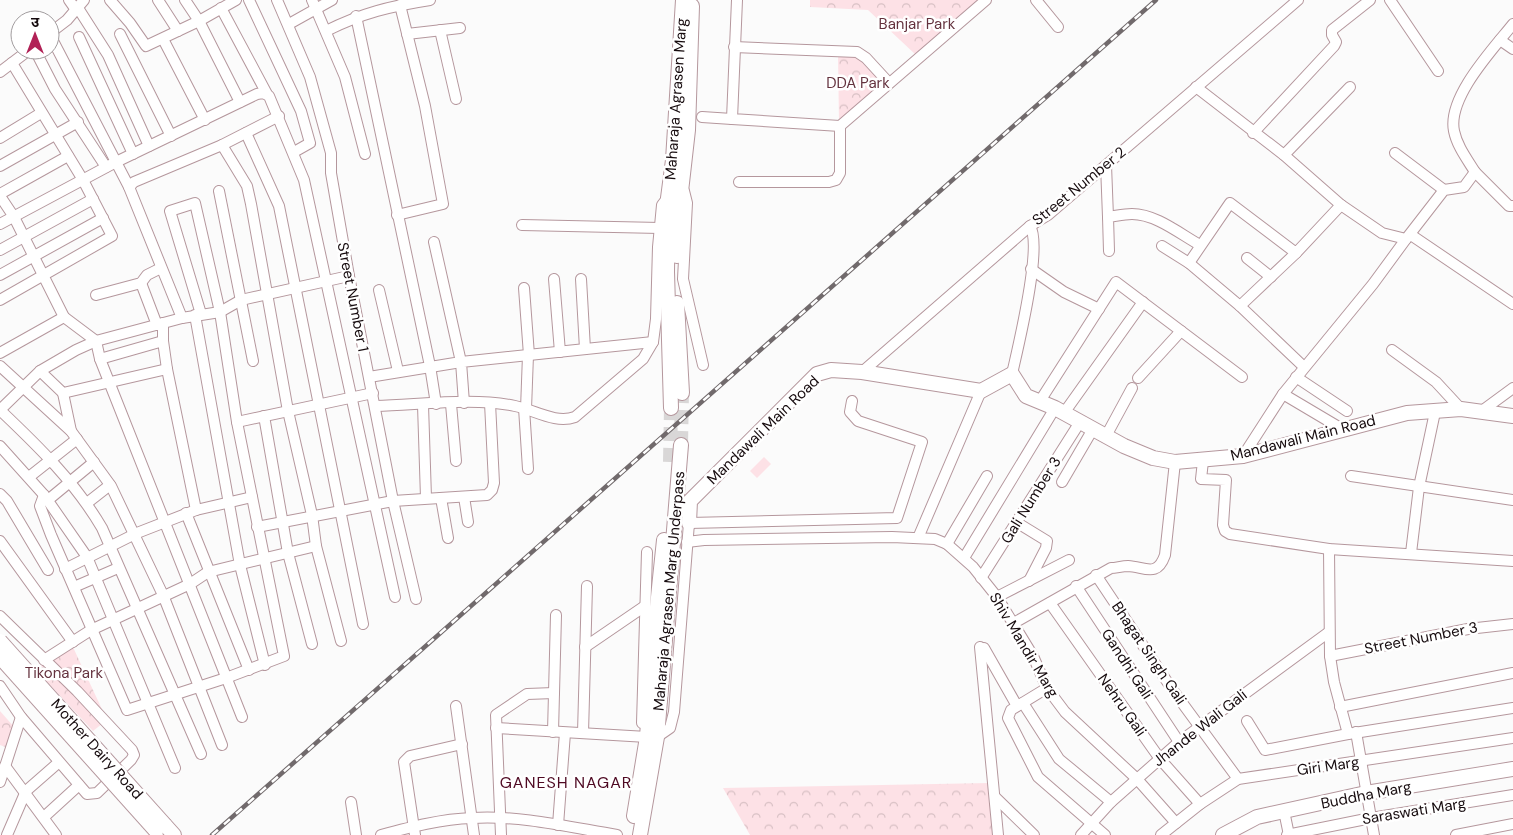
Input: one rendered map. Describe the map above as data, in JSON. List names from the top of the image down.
{
  "streets": {
    "main road": [
      "Maharaja Agrasen Marg",
      "Mandawali Main Road",
      "Maharaja Agrasen Marg Underpass",
      "Mother Dairy Road",
      "Buddha Marg"
    ],
    "street": [
      "Street Number 2",
      "Street Number 1",
      "Gali Number 3",
      "Street Number 3",
      "Shiv Mandir Marg",
      "Bhagat Singh Gali",
      "Gandhi Gali",
      "Nehru Gali",
      "Jhande Wali Gali",
      "Giri Marg",
      "Saraswati Marg"
    ]
  },
  "crossings": [
    ["Street Number 2", "Mandawali Main Road"],
    ["Mandawali Main Road", "Gali Number 3"],
    ["Gali Number 3", "Shiv Mandir Marg"],
    ["Shiv Mandir Marg", "Jhande Wali Gali"],
    ["Shiv Mandir Marg", "Giri Marg"],
    ["Bhagat Singh Gali", "Jhande Wali Gali"],
    ["Bhagat Singh Gali", "Giri Marg"],
    ["Gandhi Gali", "Jhande Wali Gali"],
    ["Nehru Gali", "Jhande Wali Gali"],
    ["Nehru Gali", "Giri Marg"]
  ],
  "districts": ["GANESH NAGAR"],
  "parks": ["Banjar Park", "DDA Park", "Tikona Park"],
  "north": "top"
}
